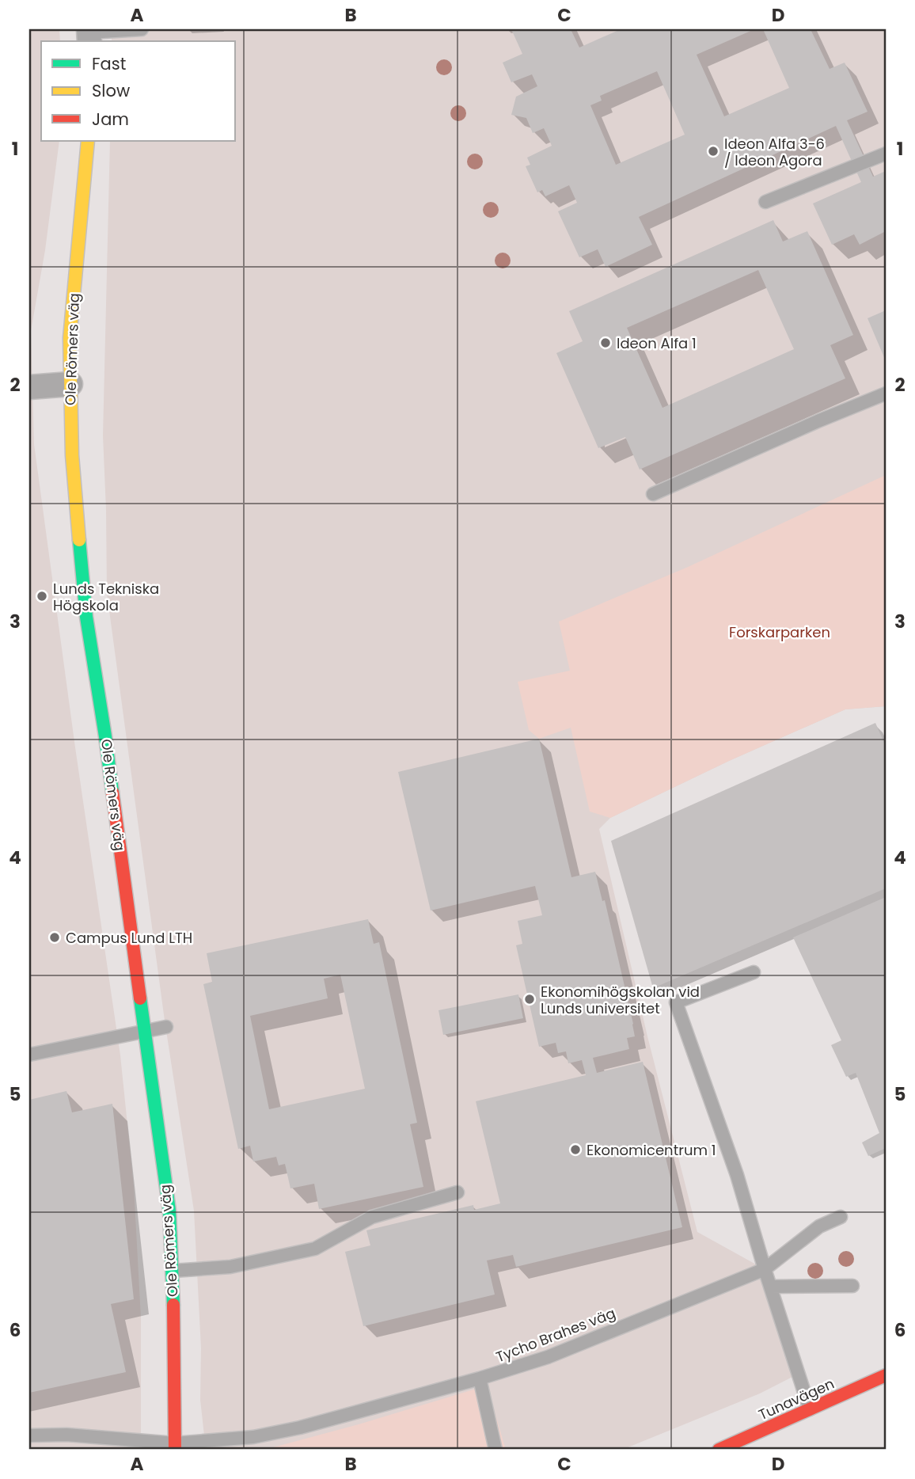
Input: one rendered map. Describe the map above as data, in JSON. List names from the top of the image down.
{
  "streets": {
    "street": ["Ole Römers väg", "Tunavägen"],
    "lane": ["Tycho Brahes väg"]
  },
  "crossings": [
    ["Ole Römers väg", "Tycho Brahes väg"]
  ],
  "parks": ["Forskarparken"],
  "places": [
    "Ideon Alfa 3-6 / Ideon Agora",
    "Ideon Alfa 1",
    "Lunds Tekniska Högskola",
    "Campus Lund LTH",
    "Ekonomihögskolan vid Lunds universitet",
    "Ekonomicentrum 1"
  ],
  "legend": ["Fast", "Slow", "Jam"],
  "grid": {
    "columns": [
      "A",
      "B",
      "C",
      "D"
    ],
    "rows": [
      "1",
      "2",
      "3",
      "4",
      "5",
      "6"
    ]
  }
}
